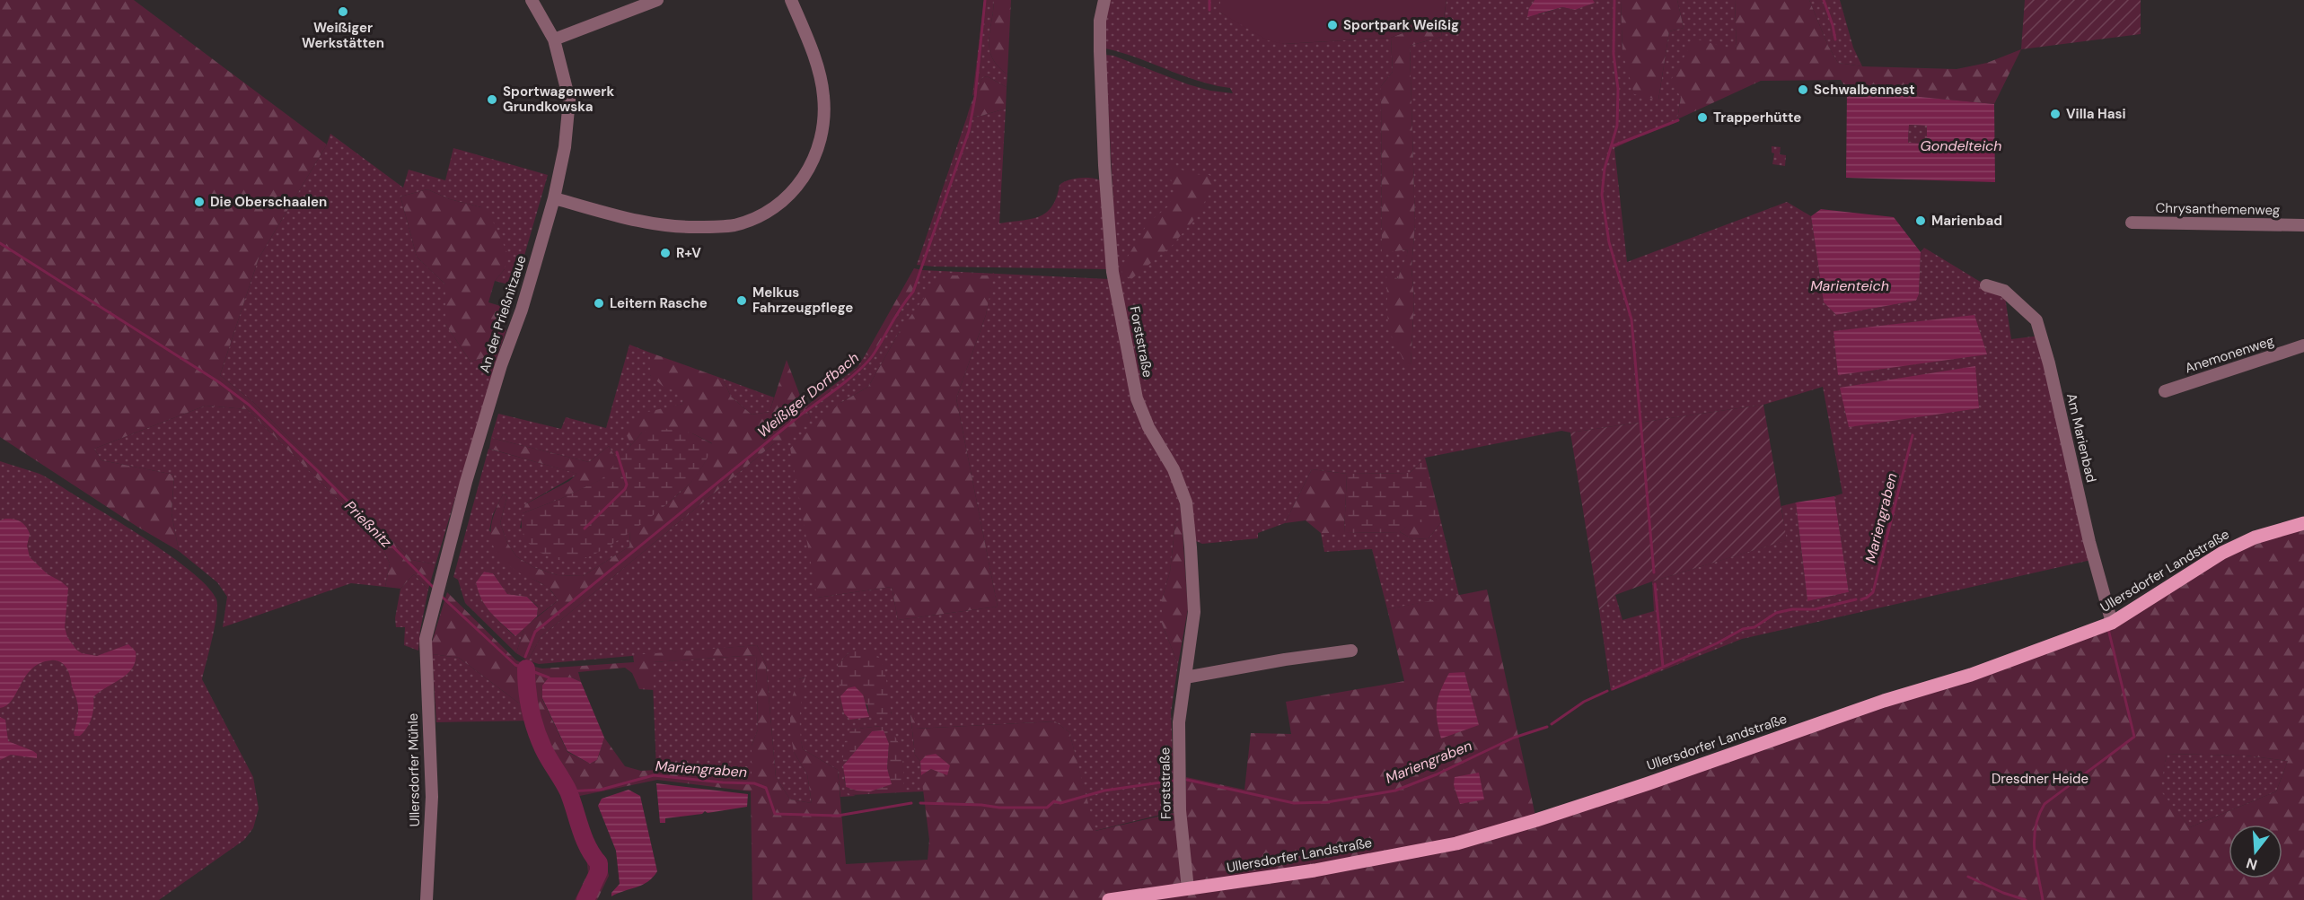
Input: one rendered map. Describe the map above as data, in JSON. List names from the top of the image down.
{
  "streets": {
    "main road": ["Ullersdorfer Landstraße"],
    "street": [
      "Chrysanthemenweg",
      "An der Prießnitzaue",
      "Forststraße",
      "Anemonenweg",
      "Am Marienbad",
      "Ullersdorfer Mühle"
    ]
  },
  "crossings": [
    ["An der Prießnitzaue", "Ullersdorfer Mühle"],
    ["Forststraße", "Ullersdorfer Landstraße"],
    ["Am Marienbad", "Ullersdorfer Landstraße"]
  ],
  "water": [
    "Gondelteich",
    "Marienteich",
    "Weißiger Dorfbach",
    "Mariengraben",
    "Prießnitz"
  ],
  "parks": ["Dresdner Heide"],
  "places": [
    "Weißiger Werkstätten",
    "Sportpark Weißig",
    "Schwalbennest",
    "Sportwagenwerk Grundkowska",
    "Villa Hasi",
    "Trapperhütte",
    "Die Oberschaalen",
    "Marienbad",
    "R+V",
    "Melkus Fahrzeugpflege",
    "Leitern Rasche"
  ],
  "north": "bottom"
}
